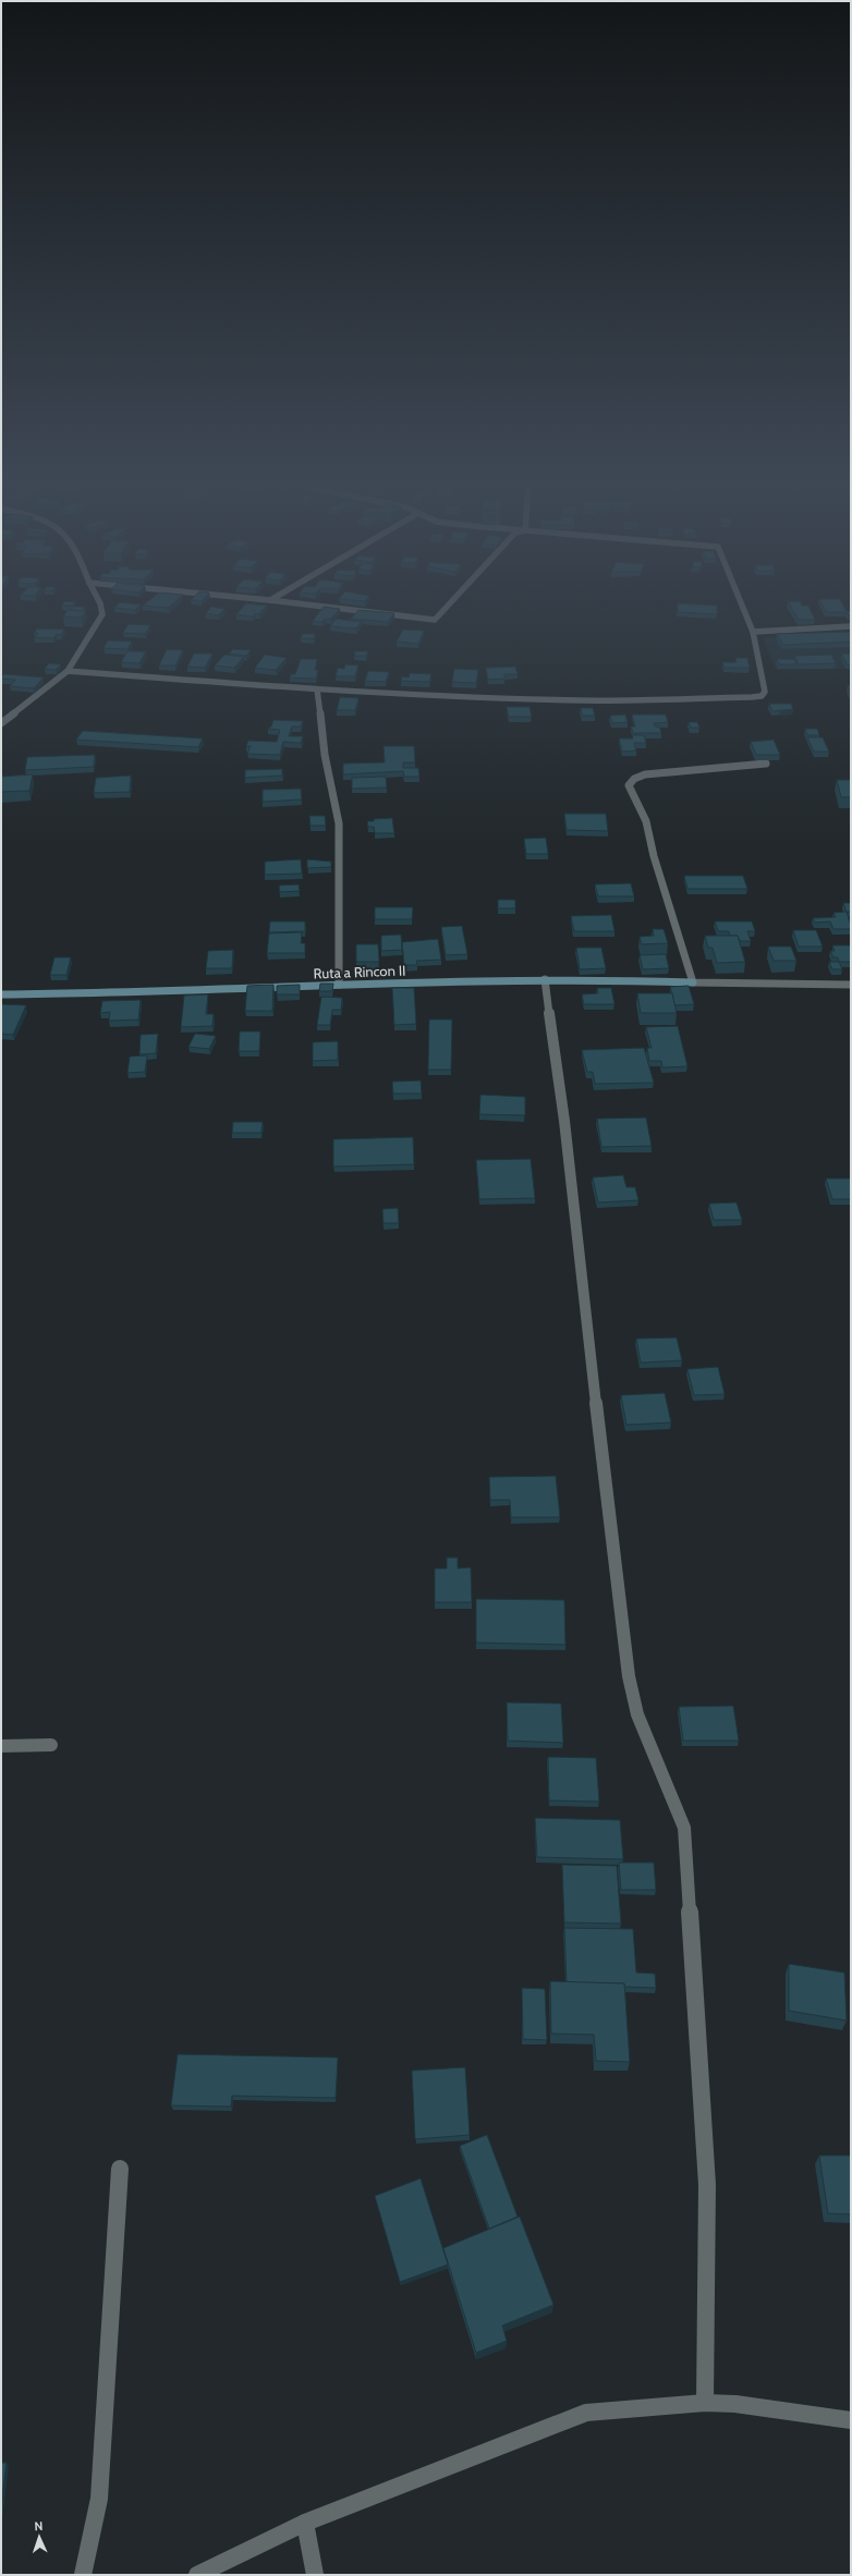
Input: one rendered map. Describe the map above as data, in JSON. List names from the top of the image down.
{
  "streets": {
    "street": ["Ruta a Rincon II"]
  },
  "north": "top"
}
